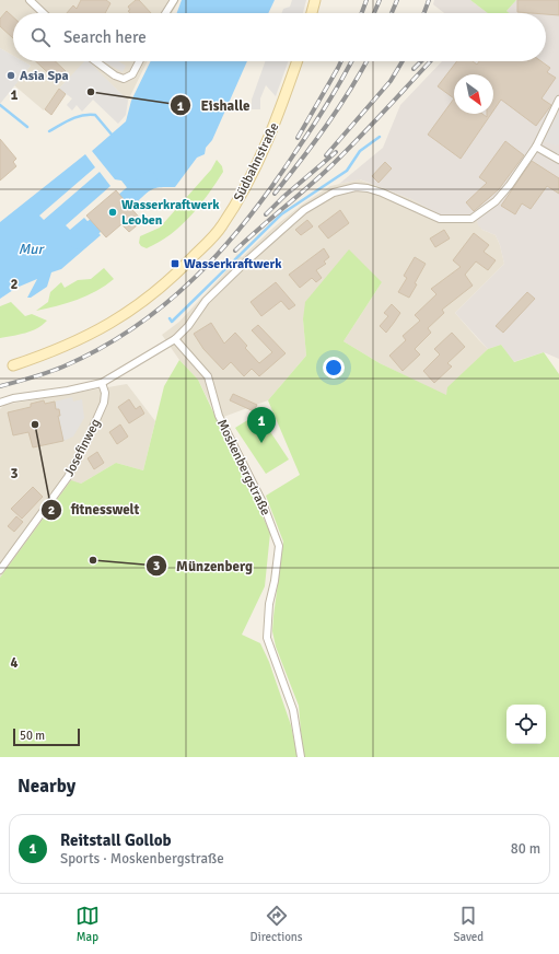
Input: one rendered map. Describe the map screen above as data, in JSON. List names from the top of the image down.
{
  "streets": {
    "main road": ["Südbahnstraße"],
    "street": ["Josefinweg", "Moskenbergstraße"]
  },
  "water": ["Mur"],
  "places": {
    "other": [
      "Asia Spa",
      "Eishalle",
      "Wasserkraftwerk Leoben",
      "fitnesswelt",
      "Münzenberg"
    ],
    "transit": ["Wasserkraftwerk"]
  },
  "scale_bar": "50 m",
  "north": "bottom right",
  "page": {
    "search": "Search here",
    "pins": "1",
    "scale": "50 m",
    "heading": "Nearby",
    "list": [
      {
        "mark": "1",
        "name": "Reitstall Gollob",
        "note": "Sports · Moskenbergstraße",
        "value": "80 m"
      }
    ],
    "nav": ["Map", "Directions", "Saved"]
  },
  "grid": {
    "rows": [
      "1",
      "2",
      "3",
      "4"
    ]
  }
}
